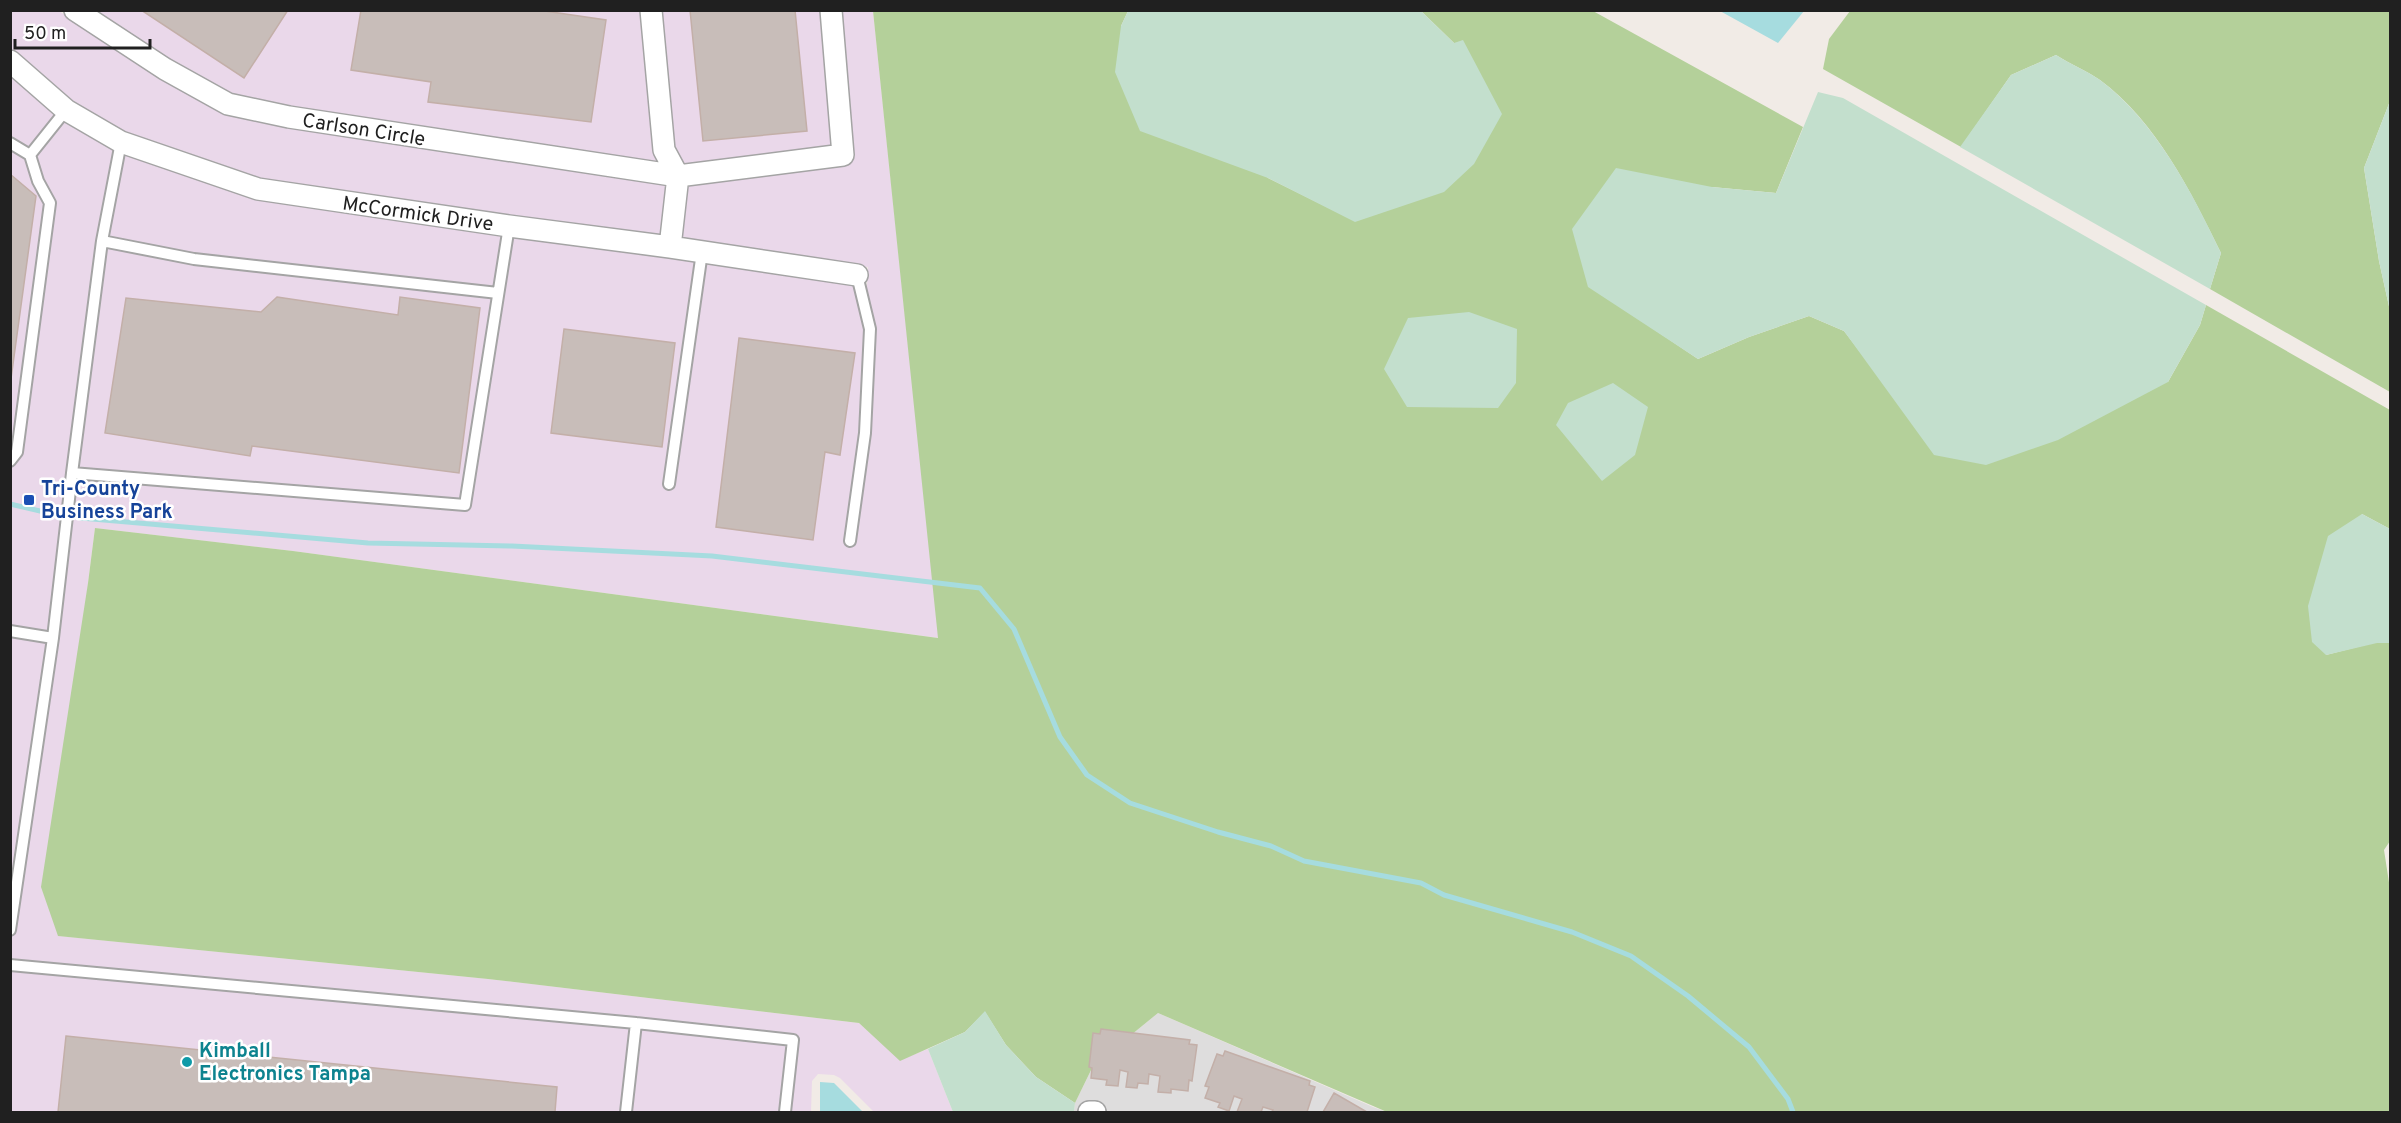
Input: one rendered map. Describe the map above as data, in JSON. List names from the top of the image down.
{
  "streets": {
    "street": ["Carlson Circle", "McCormick Drive"]
  },
  "places": {
    "transit": ["Tri-County Business Park"],
    "other": ["Kimball Electronics Tampa"]
  },
  "scale_bar": "50 m"
}
